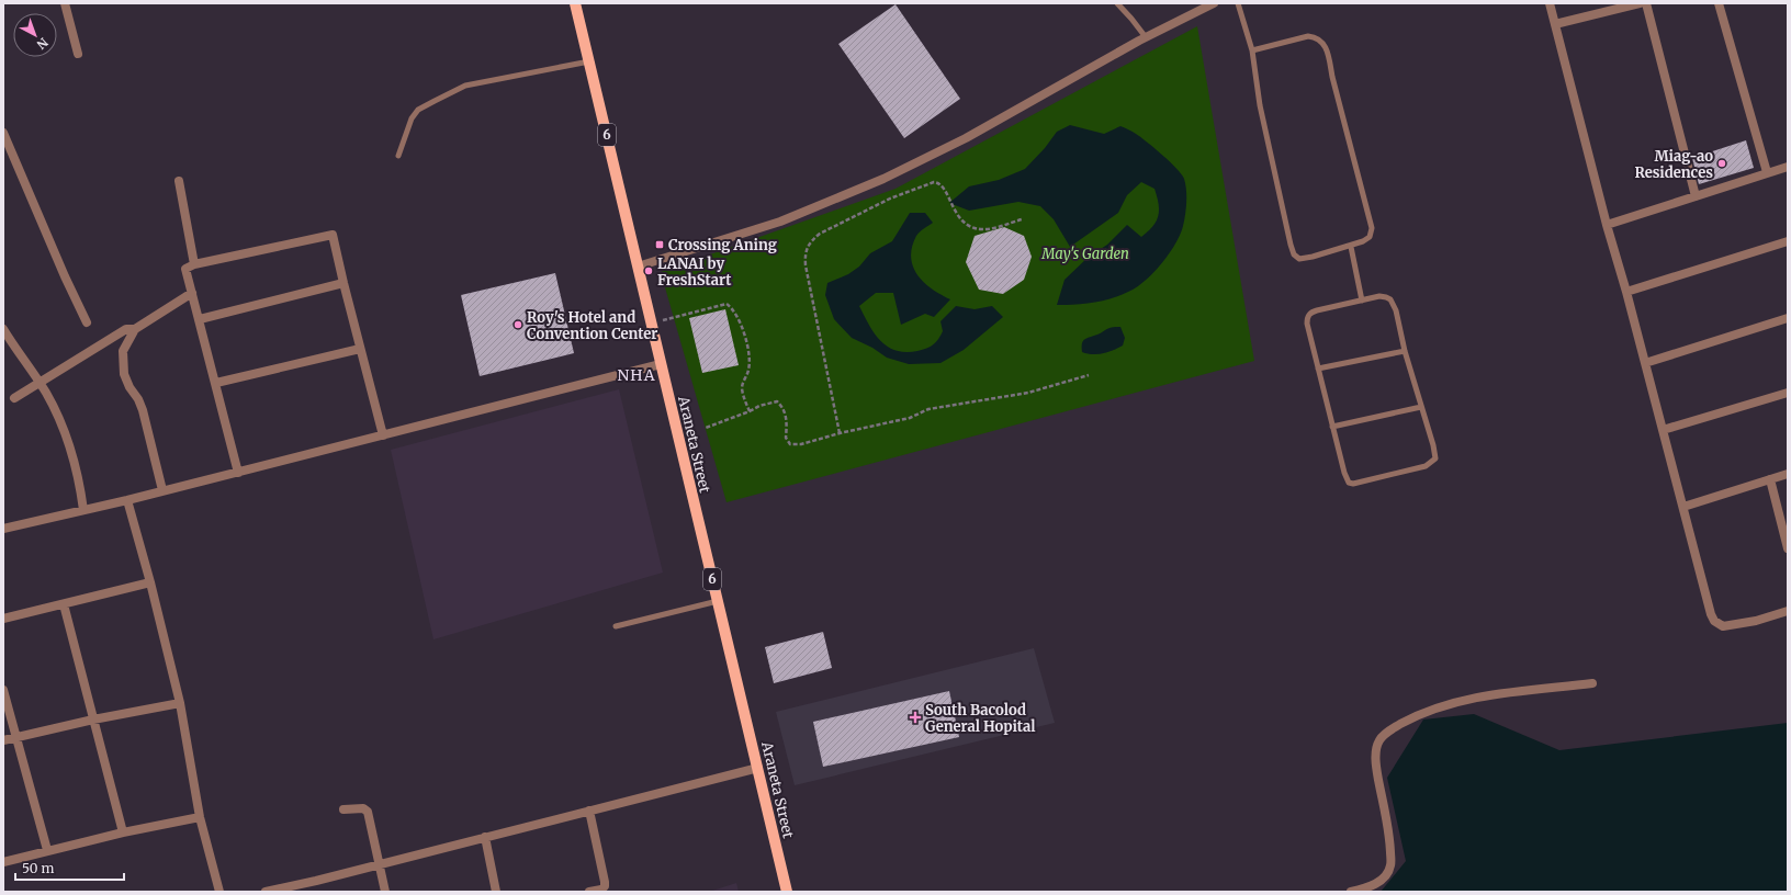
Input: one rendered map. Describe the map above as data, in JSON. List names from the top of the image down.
{
  "streets": {
    "main road": ["6", "Araneta Street"]
  },
  "districts": ["NHA"],
  "parks": ["May's Garden"],
  "places": {
    "other": ["Miag-ao Residences", "LANAI by FreshStart", "Roy's Hotel and Convention Center"],
    "transit": ["Crossing Aning"],
    "health": ["South Bacolod General Hopital"]
  },
  "scale_bar": "50 m",
  "north": "bottom right"
}
